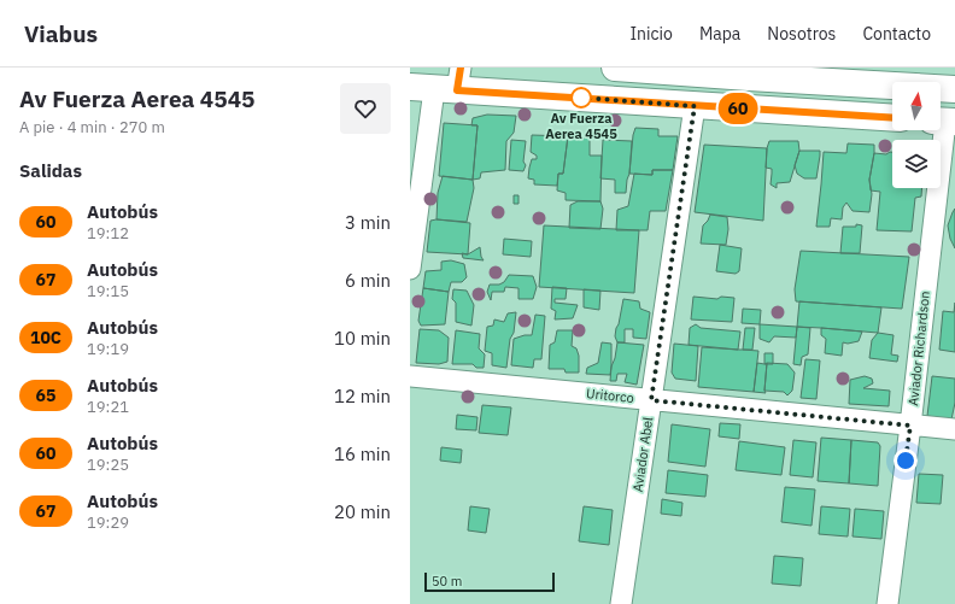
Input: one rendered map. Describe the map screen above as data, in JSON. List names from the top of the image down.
{
  "streets": {
    "street": ["Aviador Richardson", "Uritorco", "Aviador Abel"]
  },
  "crossings": [
    ["Aviador Richardson", "Uritorco"],
    ["Uritorco", "Aviador Abel"]
  ],
  "places": ["Av Fuerza Aerea 4545"],
  "lines": ["bus line 60"],
  "scale_bar": "50 m",
  "north": "top",
  "page": {
    "header": "Viabus",
    "nav": [
      "Inicio",
      "Mapa",
      "Nosotros",
      "Contacto"
    ],
    "heading": [
      ["Av Fuerza Aerea 4545", "A pie · 4 min · 270 m"],
      "Salidas"
    ],
    "on_map": "60",
    "list": [
      {
        "mark": "60",
        "name": "Autobús",
        "note": "19:12",
        "value": "3 min"
      },
      {
        "mark": "67",
        "name": "Autobús",
        "note": "19:15",
        "value": "6 min"
      },
      {
        "mark": "10C",
        "name": "Autobús",
        "note": "19:19",
        "value": "10 min"
      },
      {
        "mark": "65",
        "name": "Autobús",
        "note": "19:21",
        "value": "12 min"
      },
      {
        "mark": "60",
        "name": "Autobús",
        "note": "19:25",
        "value": "16 min"
      },
      {
        "mark": "67",
        "name": "Autobús",
        "note": "19:29",
        "value": "20 min"
      }
    ],
    "scale": "50 m"
  }
}
